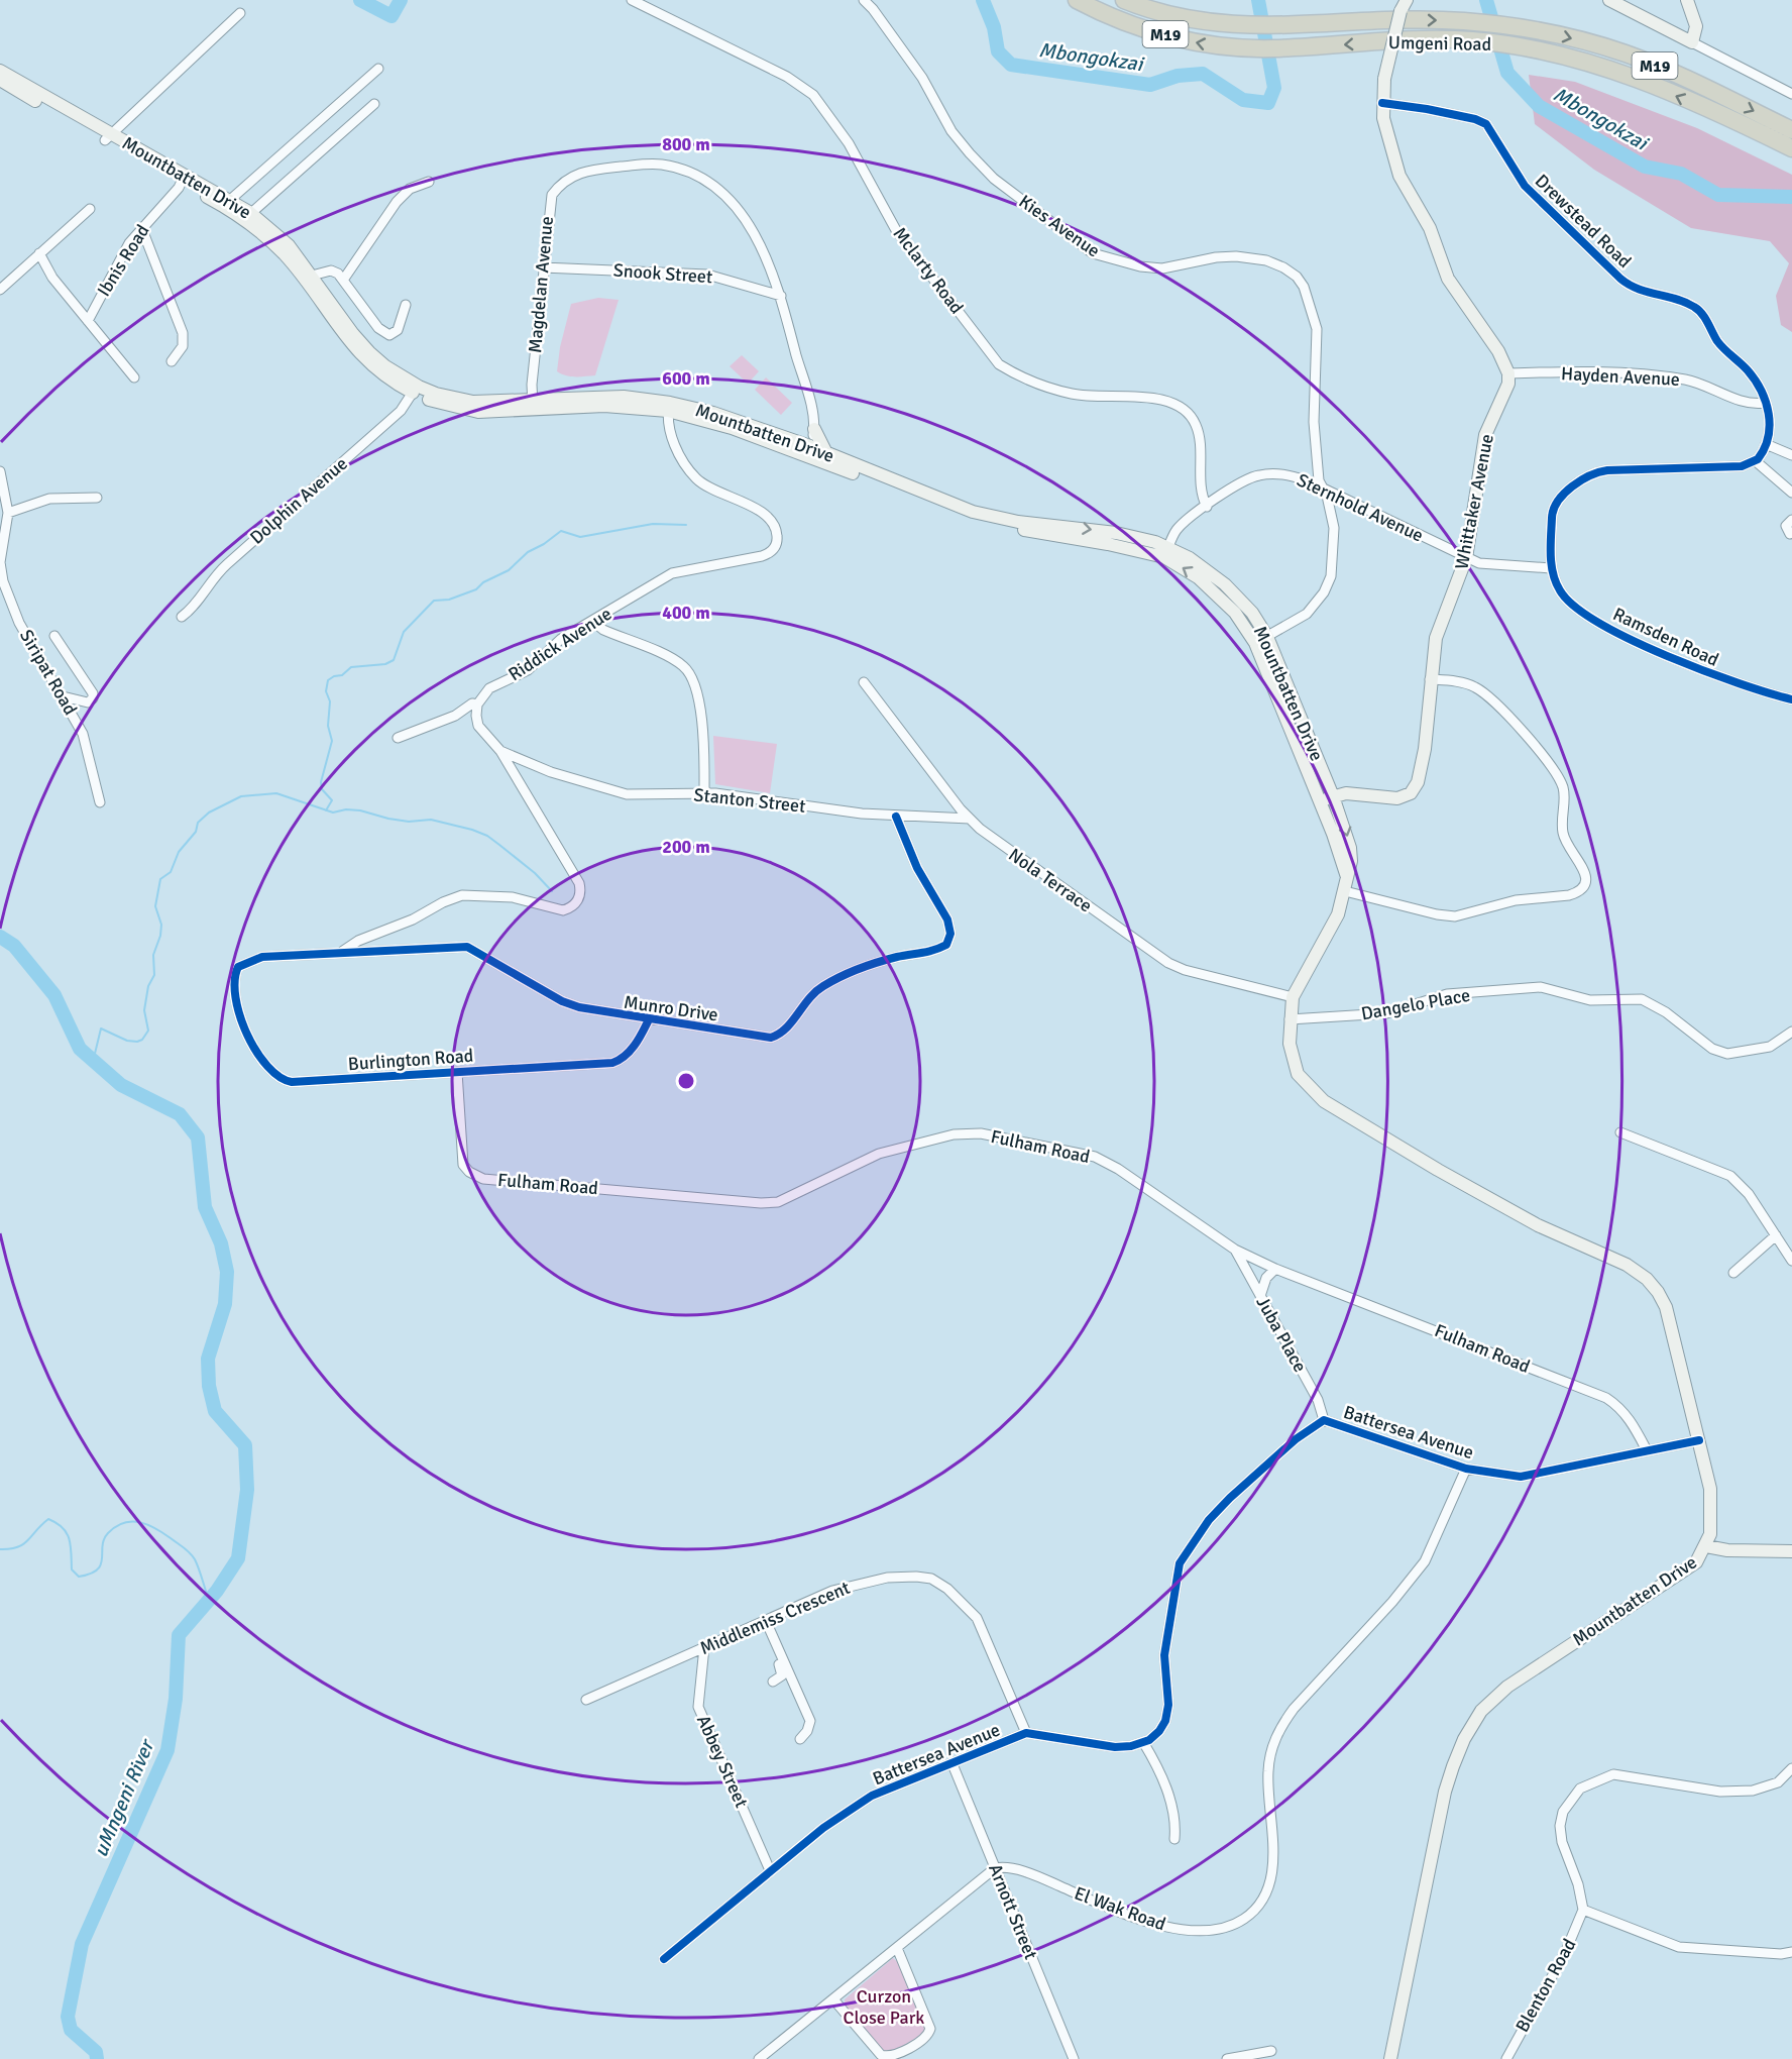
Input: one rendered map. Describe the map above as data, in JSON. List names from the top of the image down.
{
  "streets": {
    "highway": ["M19", "Umgeni Road"],
    "main road": ["Mountbatten Drive", "Whittaker Avenue"],
    "street": [
      "Drewstead Road",
      "Kies Avenue",
      "Ibnis Road",
      "Mclarty Road",
      "Snook Street",
      "Magdelan Avenue",
      "Hayden Avenue",
      "Dolphin Avenue",
      "Sternhold Avenue",
      "Ramsden Road",
      "Riddick Avenue",
      "Siripat Road",
      "Stanton Street",
      "Nola Terrace",
      "Dangelo Place",
      "Munro Drive",
      "Burlington Road",
      "Fulham Road",
      "Juba Place",
      "Battersea Avenue",
      "Middlemiss Crescent",
      "Abbey Street",
      "El Wak Road",
      "Arnott Street",
      "Blenton Road"
    ]
  },
  "crossings": [
    ["Mountbatten Drive", "Kies Avenue"],
    ["Mountbatten Drive", "Ibnis Road"],
    ["Mountbatten Drive", "Magdelan Avenue"],
    ["Mountbatten Drive", "Dolphin Avenue"],
    ["Mountbatten Drive", "Whittaker Avenue"],
    ["Mountbatten Drive", "Sternhold Avenue"],
    ["Mountbatten Drive", "Riddick Avenue"],
    ["Mountbatten Drive", "Nola Terrace"],
    ["Mountbatten Drive", "Dangelo Place"],
    ["Mountbatten Drive", "Battersea Avenue"],
    ["Drewstead Road", "Hayden Avenue"],
    ["Kies Avenue", "Sternhold Avenue"],
    ["Mclarty Road", "Sternhold Avenue"],
    ["Snook Street", "Magdelan Avenue"],
    ["Hayden Avenue", "Whittaker Avenue"],
    ["Whittaker Avenue", "Sternhold Avenue"],
    ["Sternhold Avenue", "Ramsden Road"],
    ["Stanton Street", "Nola Terrace"],
    ["Stanton Street", "Munro Drive"],
    ["Munro Drive", "Burlington Road"],
    ["Burlington Road", "Fulham Road"],
    ["Fulham Road", "Juba Place"],
    ["Fulham Road", "Battersea Avenue"],
    ["Juba Place", "Battersea Avenue"],
    ["Battersea Avenue", "Middlemiss Crescent"],
    ["Battersea Avenue", "Abbey Street"],
    ["Battersea Avenue", "El Wak Road"],
    ["Battersea Avenue", "Arnott Street"],
    ["Middlemiss Crescent", "Abbey Street"],
    ["El Wak Road", "Arnott Street"]
  ],
  "water": ["Mbongokzai", "uMngeni River"],
  "parks": ["Curzon Close Park"],
  "rings": [
    "800 m",
    "600 m",
    "400 m",
    "200 m"
  ]
}
